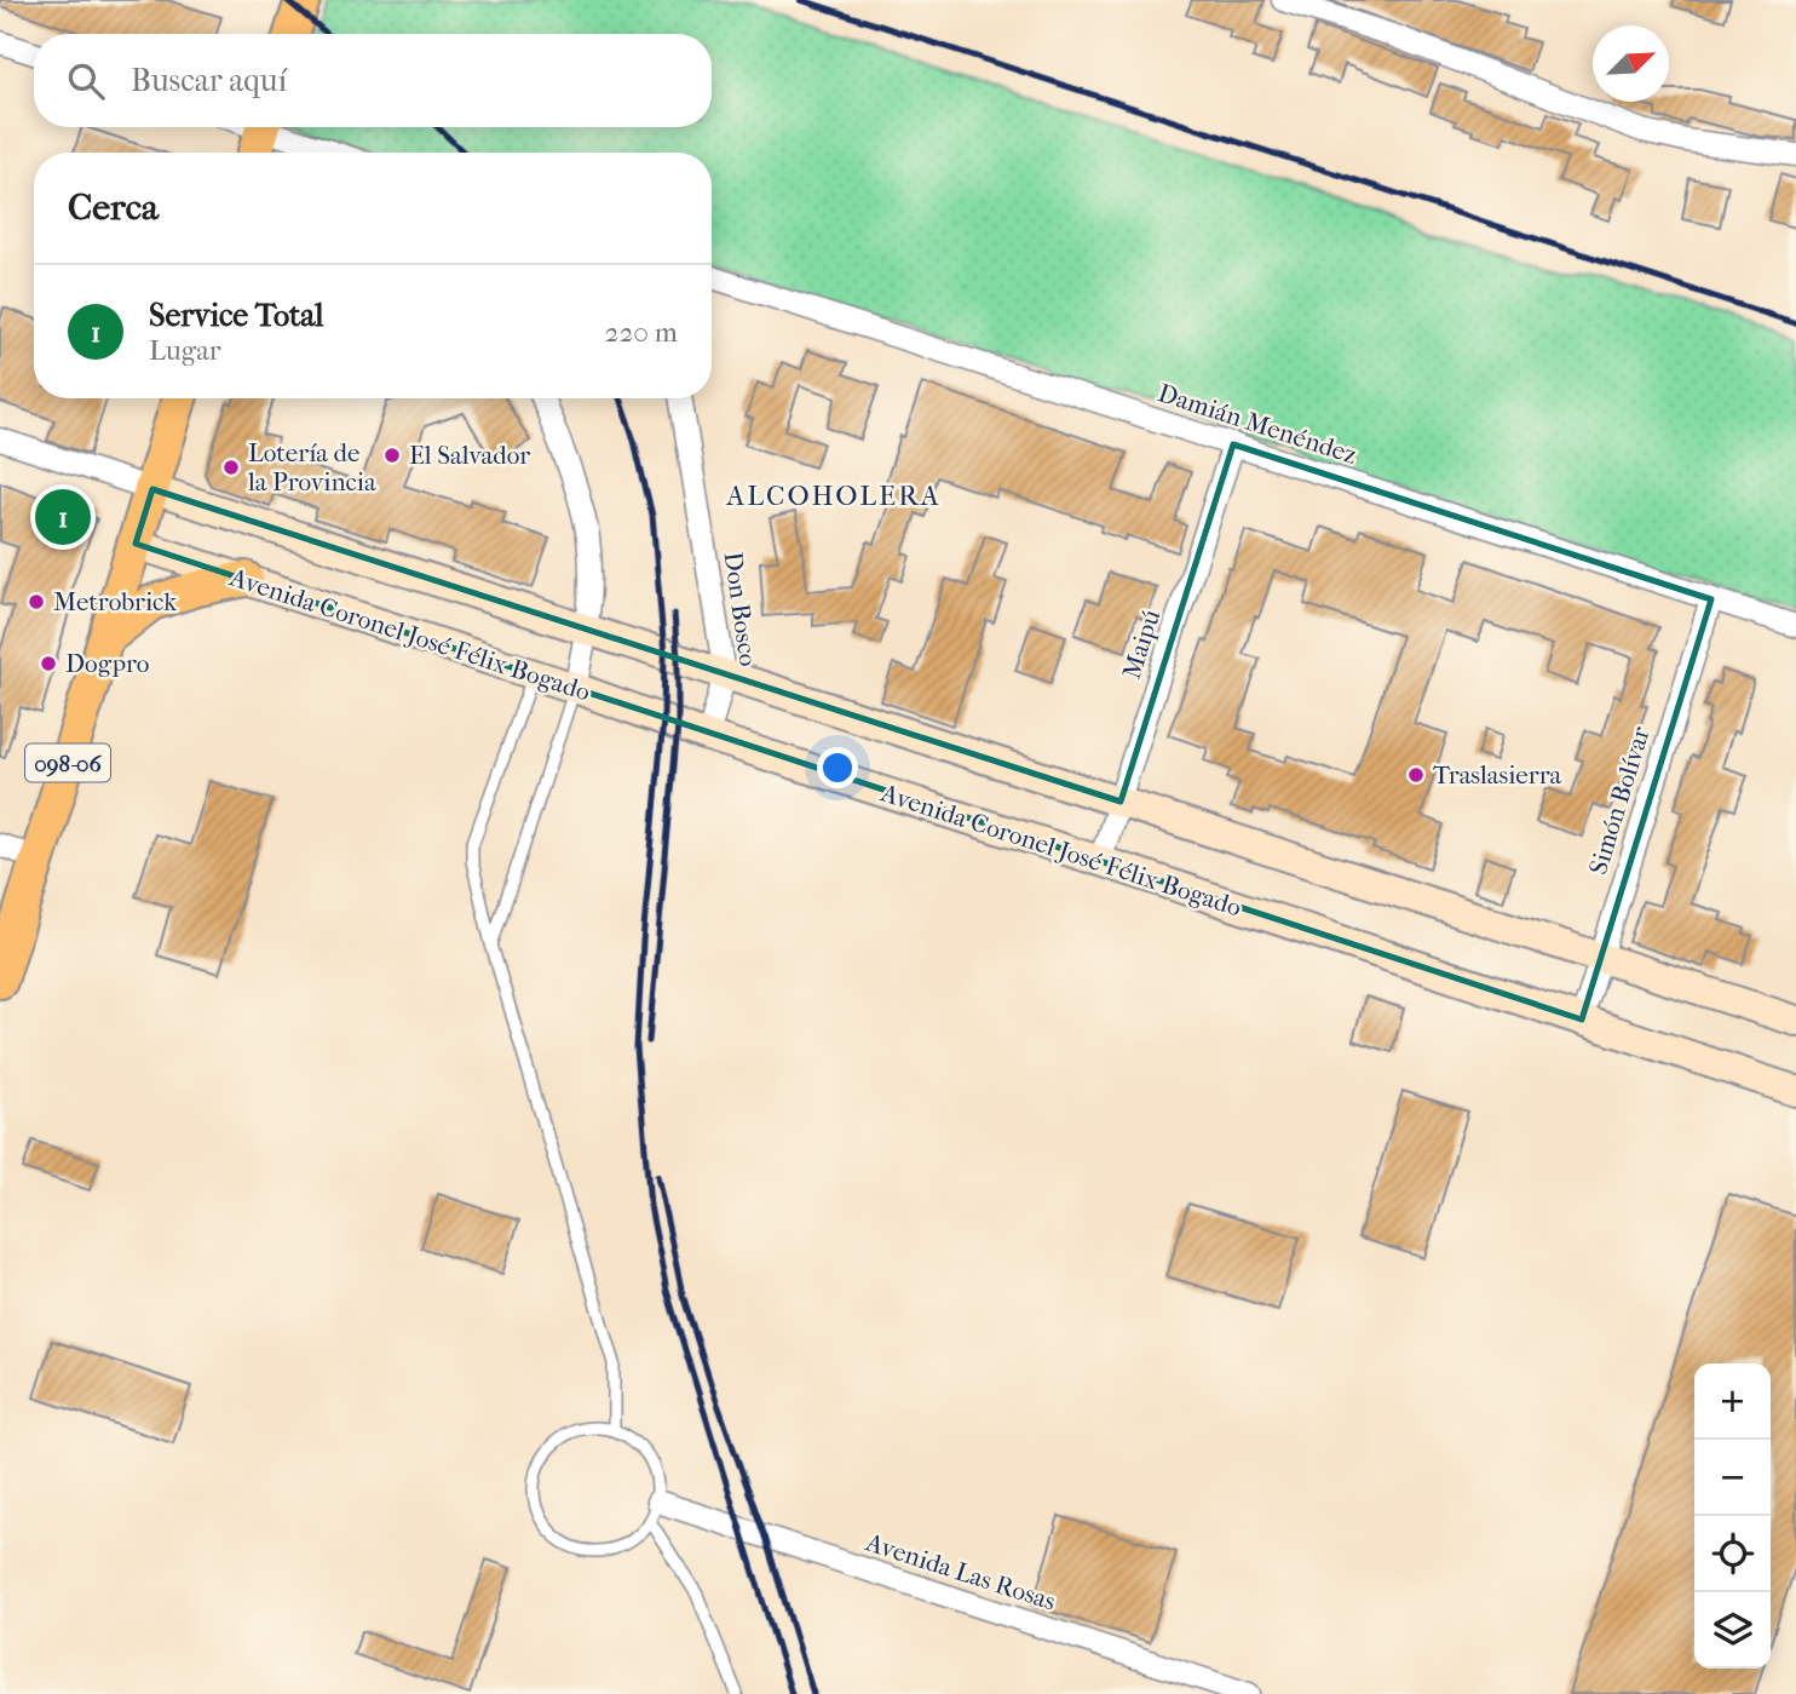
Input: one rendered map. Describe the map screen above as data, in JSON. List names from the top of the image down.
{
  "streets": {
    "main road": ["Avenida Coronel José Félix Bogado", "098-06"],
    "street": [
      "Damián Menéndez",
      "Don Bosco",
      "Maipú",
      "Simón Bolívar",
      "Avenida Las Rosas"
    ]
  },
  "crossings": [
    ["Damián Menéndez", "Maipú"],
    ["Damián Menéndez", "Simón Bolívar"],
    ["Don Bosco", "Avenida Coronel José Félix Bogado"],
    ["Avenida Coronel José Félix Bogado", "Maipú"],
    ["Avenida Coronel José Félix Bogado", "098-06"],
    ["Avenida Coronel José Félix Bogado", "Simón Bolívar"]
  ],
  "districts": ["ALCOHOLERA"],
  "places": [
    "El Salvador",
    "Lotería de la Provincia",
    "Metrobrick",
    "Dogpro",
    "Traslasierra"
  ],
  "north": "top right",
  "page": {
    "search": "Buscar aquí",
    "heading": "Cerca",
    "list": [
      {
        "mark": "1",
        "name": "Service Total",
        "note": "Lugar",
        "value": "220 m"
      }
    ],
    "pins": "1",
    "map_buttons": ["+", "−"]
  }
}
